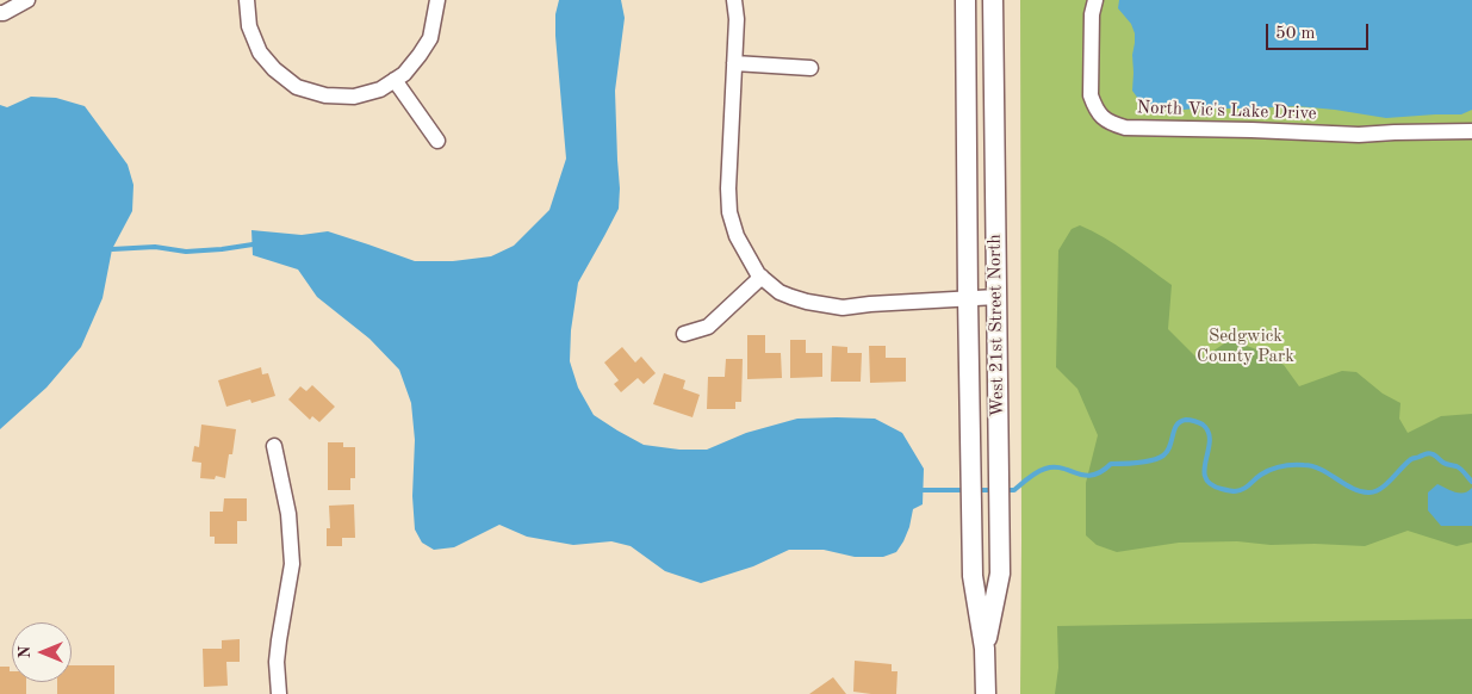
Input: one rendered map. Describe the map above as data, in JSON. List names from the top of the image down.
{
  "streets": {
    "main road": ["West 21st Street North"],
    "street": ["North Vic's Lake Drive"]
  },
  "parks": ["Sedgwick County Park"],
  "scale_bar": "50 m",
  "north": "left"
}
